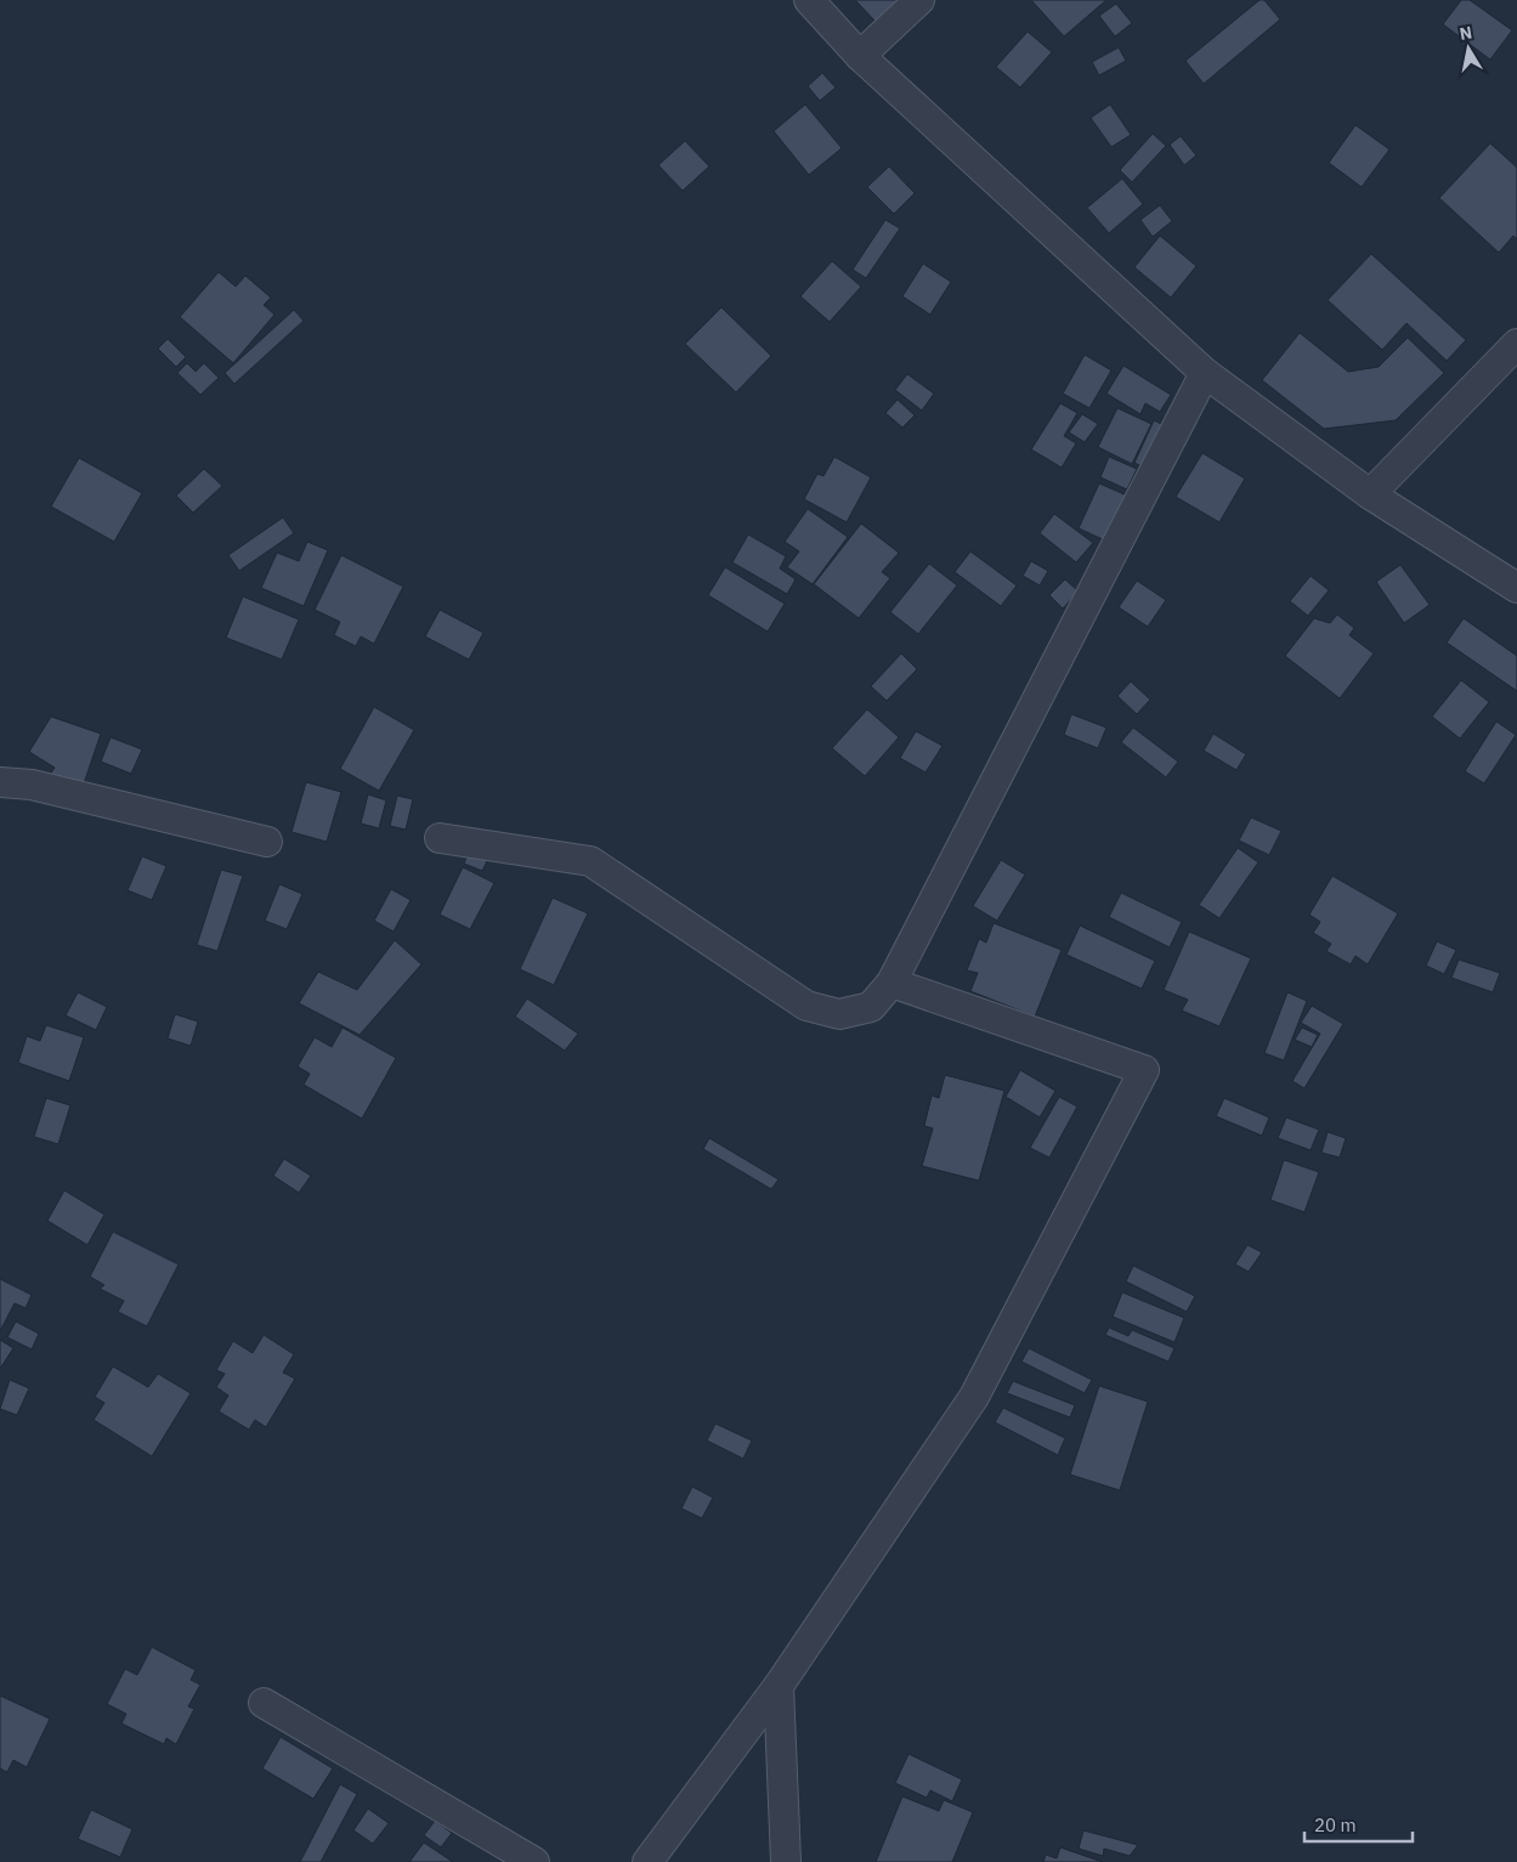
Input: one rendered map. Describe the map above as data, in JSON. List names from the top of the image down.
{
  "scale_bar": "20 m",
  "north": "top"
}
